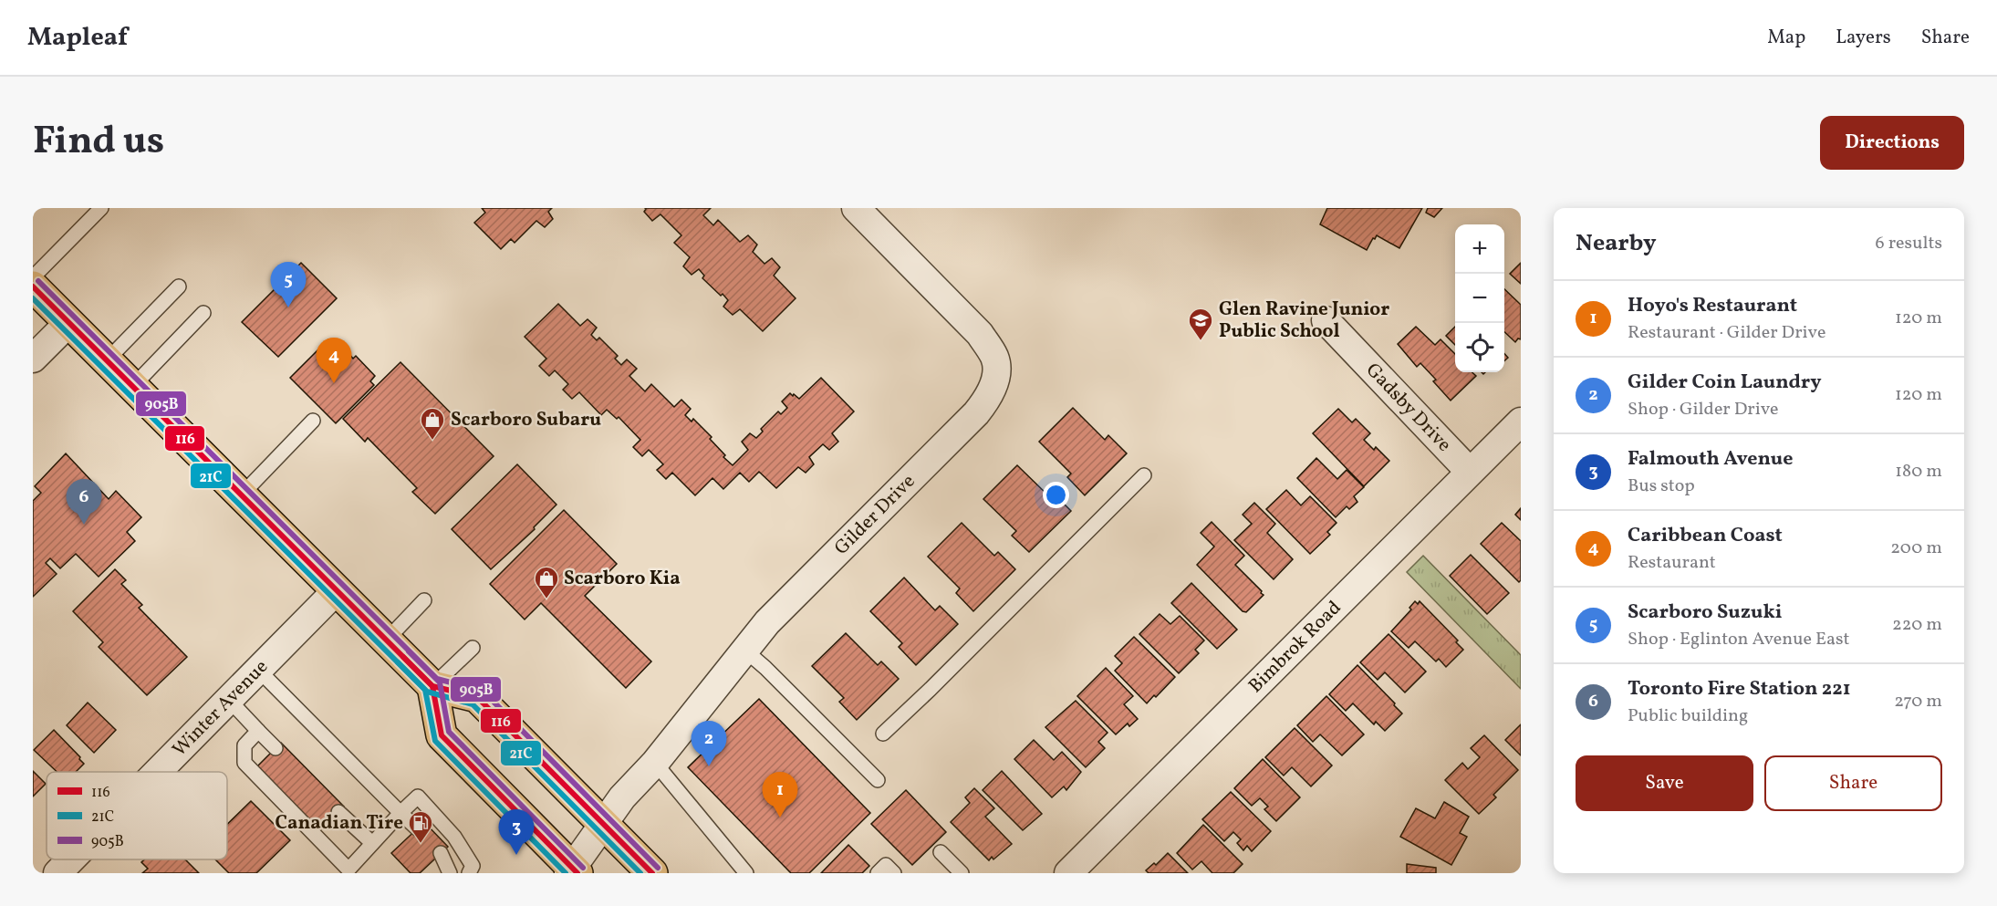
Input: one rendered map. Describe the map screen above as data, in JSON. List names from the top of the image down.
{
  "streets": {
    "street": [
      "Gadsby Drive",
      "Gilder Drive",
      "Bimbrok Road",
      "Winter Avenue"
    ]
  },
  "crossings": [
    ["Gadsby Drive", "Bimbrok Road"]
  ],
  "places": {
    "school or university": ["Glen Ravine Junior Public School"],
    "shop": ["Scarboro Subaru", "Scarboro Kia"],
    "fuel station": ["Canadian Tire"]
  },
  "lines": ["transit line 905B", "transit line 116", "transit line 21C"],
  "legend": ["116", "21C", "905B"],
  "page": {
    "header": "Mapleaf",
    "nav": ["Map", "Layers", "Share"],
    "title": "Find us",
    "buttons": [
      "Directions",
      ["Save", "Share"]
    ],
    "heading": ["Nearby", "6 results"],
    "map_buttons": ["+", "−"],
    "pins": [
      "5",
      "4",
      "6",
      "2",
      "1",
      "3"
    ],
    "list": [
      {
        "mark": "1",
        "name": "Hoyo's Restaurant",
        "note": "Restaurant · Gilder Drive",
        "value": "120 m"
      },
      {
        "mark": "2",
        "name": "Gilder Coin Laundry",
        "note": "Shop · Gilder Drive",
        "value": "120 m"
      },
      {
        "mark": "3",
        "name": "Falmouth Avenue",
        "note": "Bus stop",
        "value": "180 m"
      },
      {
        "mark": "4",
        "name": "Caribbean Coast",
        "note": "Restaurant",
        "value": "200 m"
      },
      {
        "mark": "5",
        "name": "Scarboro Suzuki",
        "note": "Shop · Eglinton Avenue East",
        "value": "220 m"
      },
      {
        "mark": "6",
        "name": "Toronto Fire Station 221",
        "note": "Public building",
        "value": "270 m"
      }
    ]
  }
}
